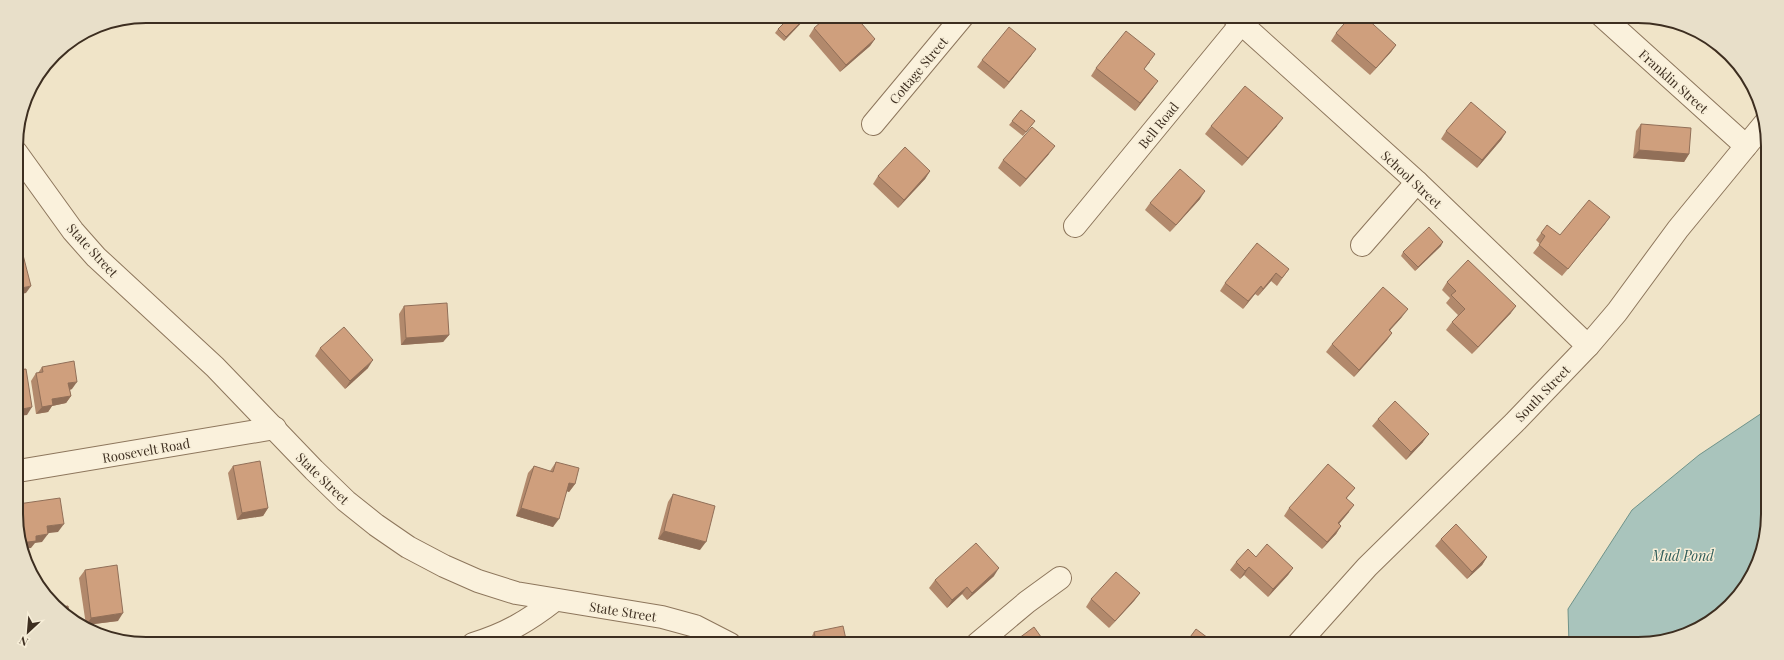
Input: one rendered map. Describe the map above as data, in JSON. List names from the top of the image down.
{
  "streets": {
    "street": [
      "Cottage Street",
      "Franklin Street",
      "Bell Road",
      "School Street",
      "State Street",
      "South Street",
      "Roosevelt Road"
    ]
  },
  "crossings": [
    ["Franklin Street", "South Street"],
    ["School Street", "South Street"],
    ["State Street", "Roosevelt Road"]
  ],
  "water": ["Mud Pond"],
  "north": "bottom left"
}
